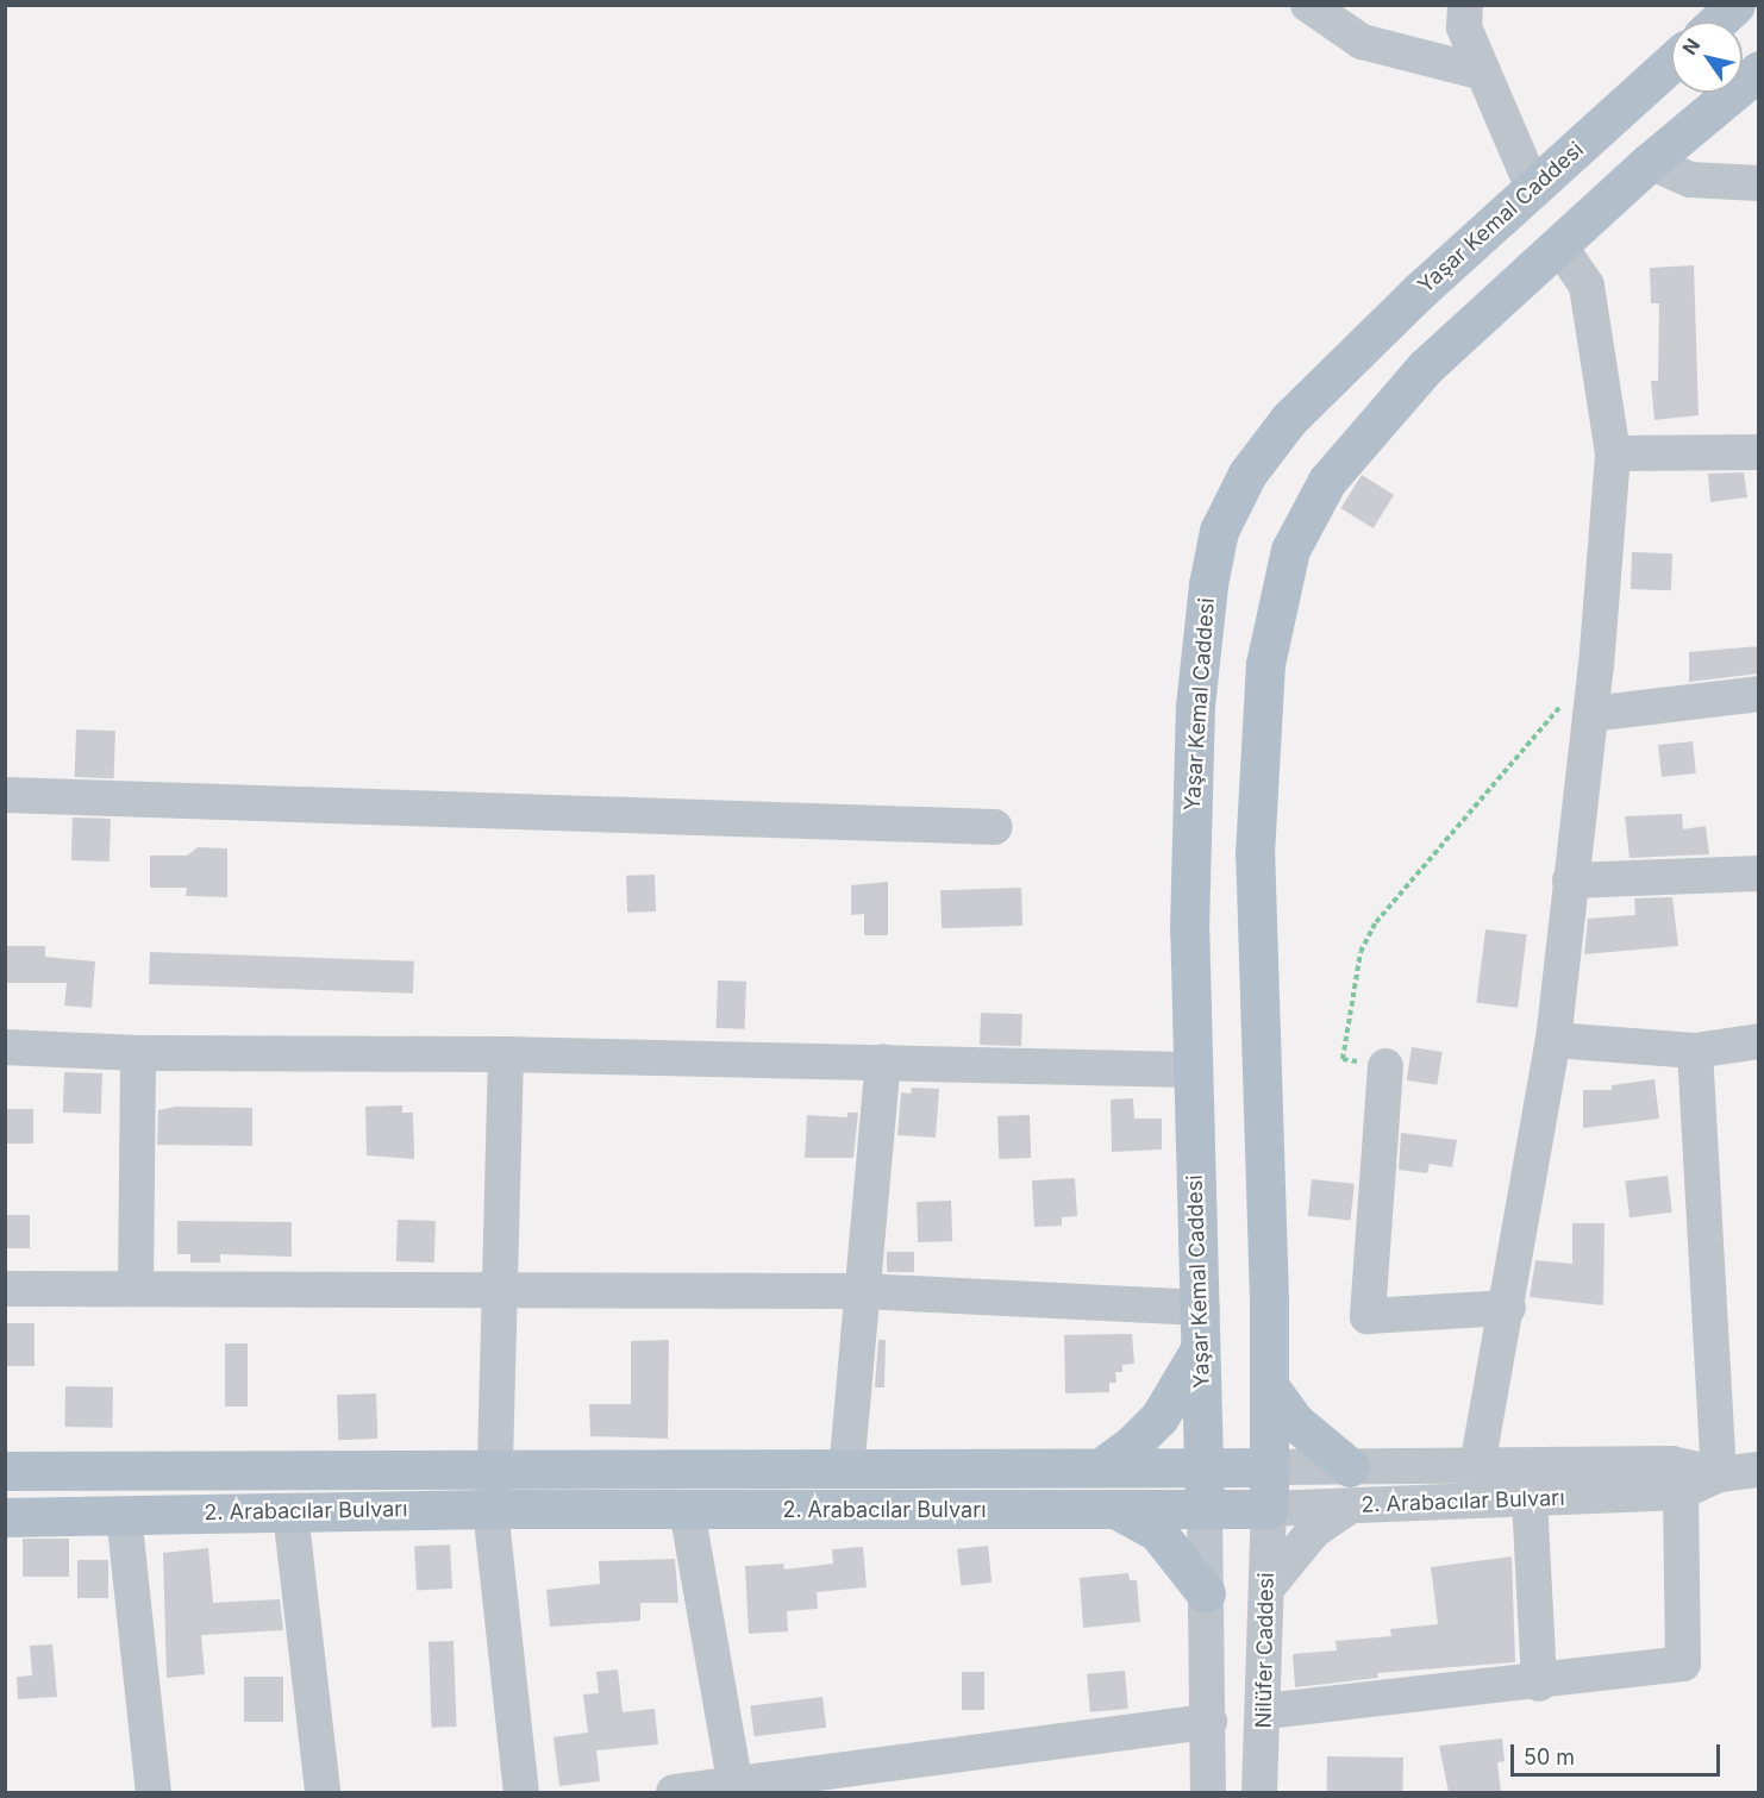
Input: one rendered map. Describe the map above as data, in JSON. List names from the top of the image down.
{
  "streets": {
    "main road": ["Yaşar Kemal Caddesi", "2. Arabacılar Bulvarı"],
    "street": ["Nilüfer Caddesi"]
  },
  "crossings": [
    ["Yaşar Kemal Caddesi", "2. Arabacılar Bulvarı"],
    ["2. Arabacılar Bulvarı", "Nilüfer Caddesi"]
  ],
  "scale_bar": "50 m",
  "north": "top left"
}
